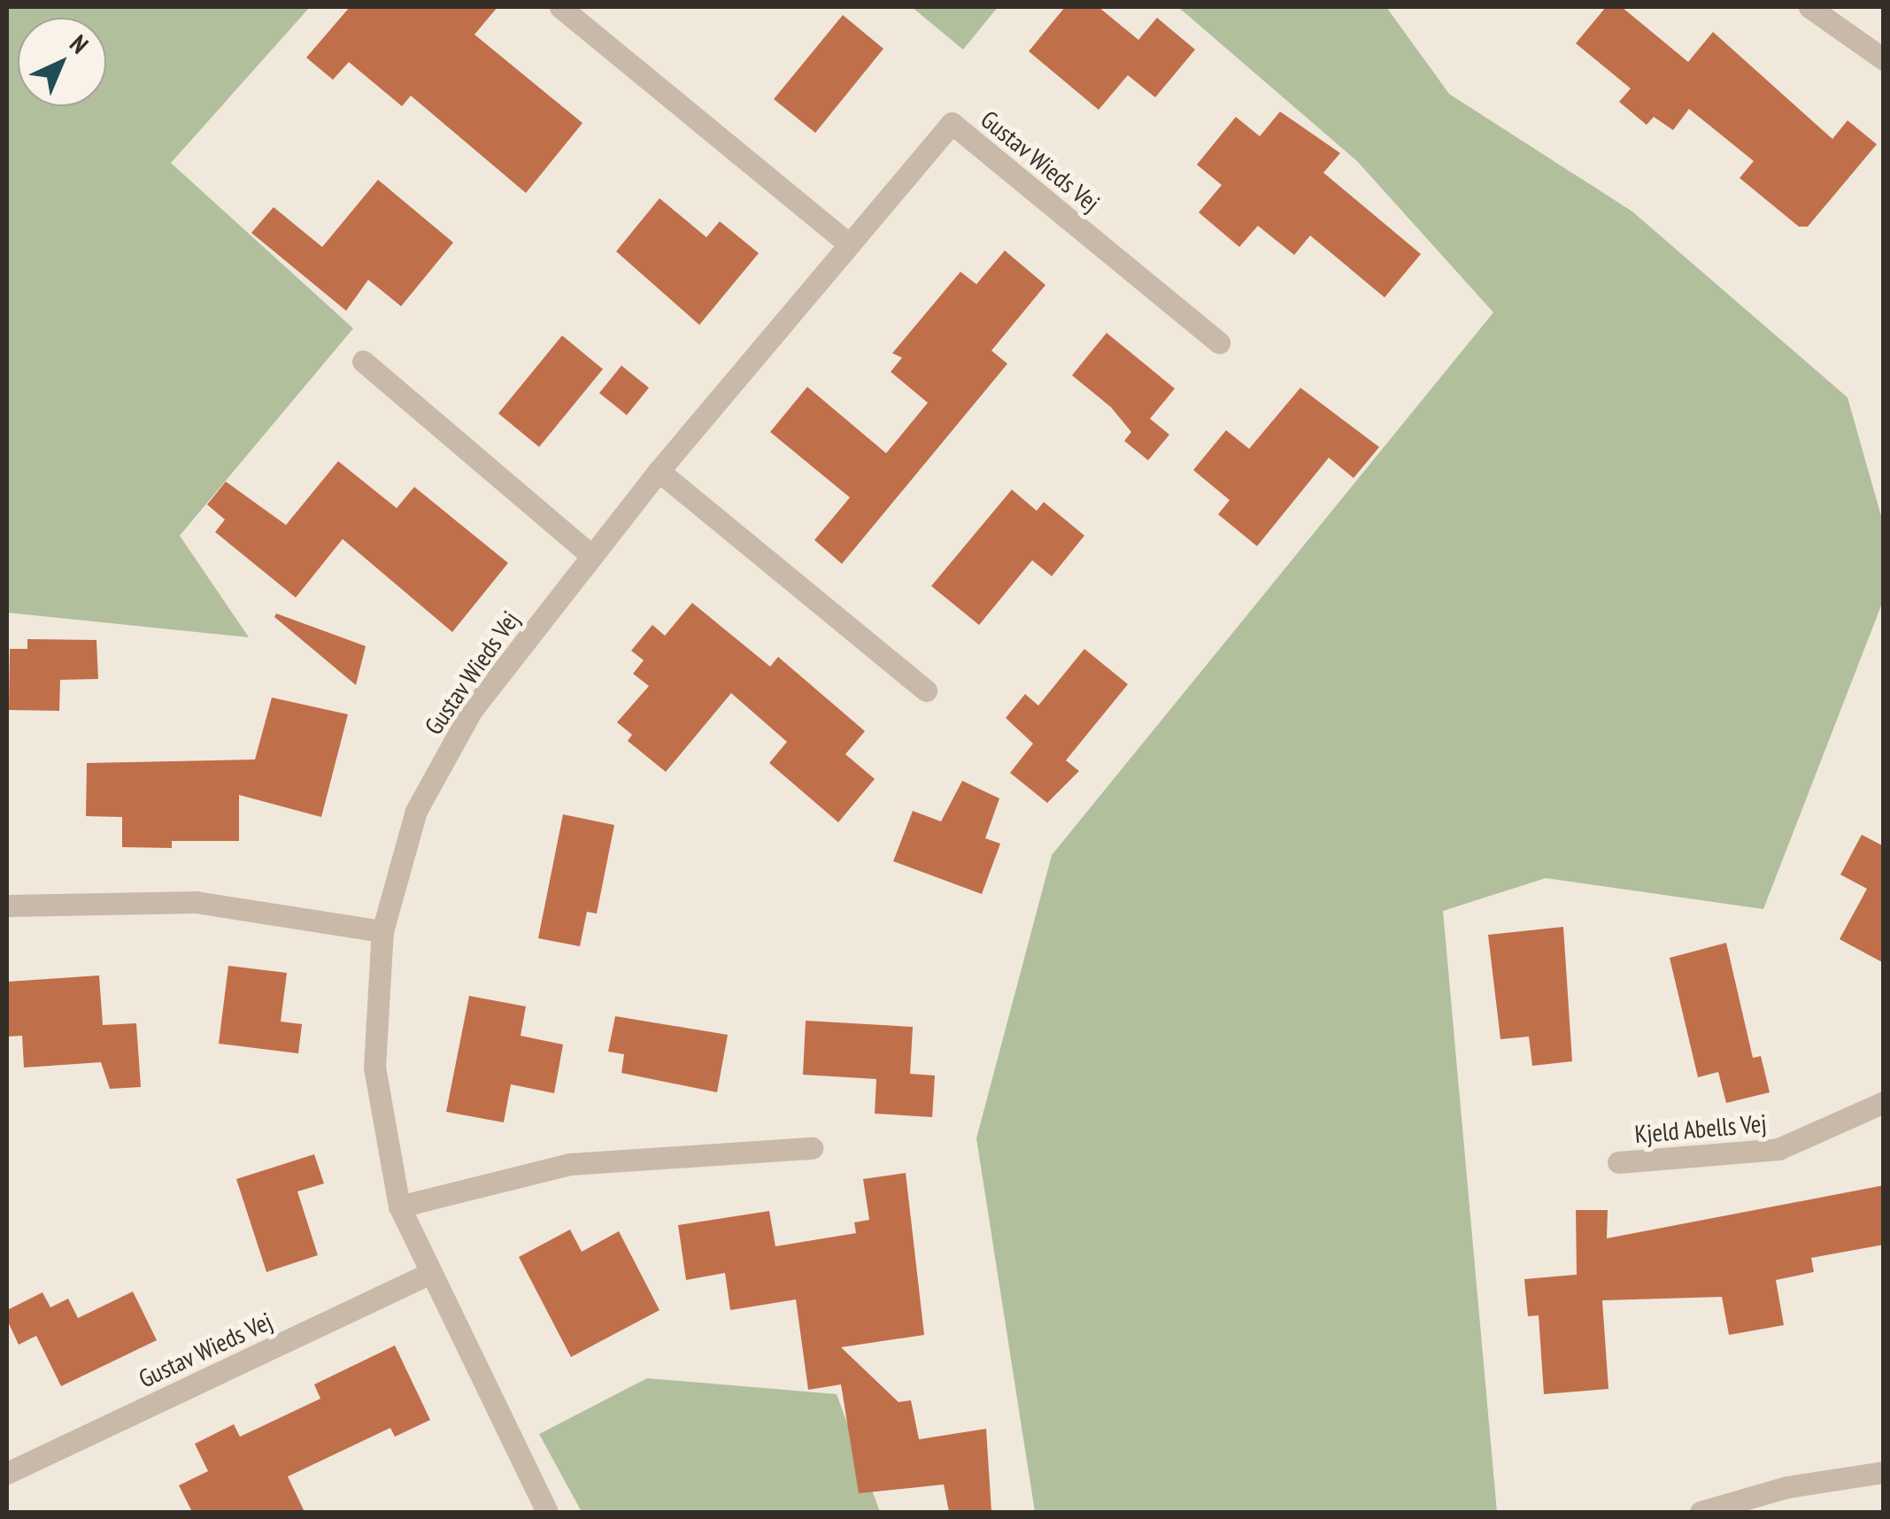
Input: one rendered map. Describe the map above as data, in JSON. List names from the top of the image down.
{
  "streets": {
    "street": ["Gustav Wieds Vej", "Kjeld Abells Vej"]
  },
  "north": "top right"
}
